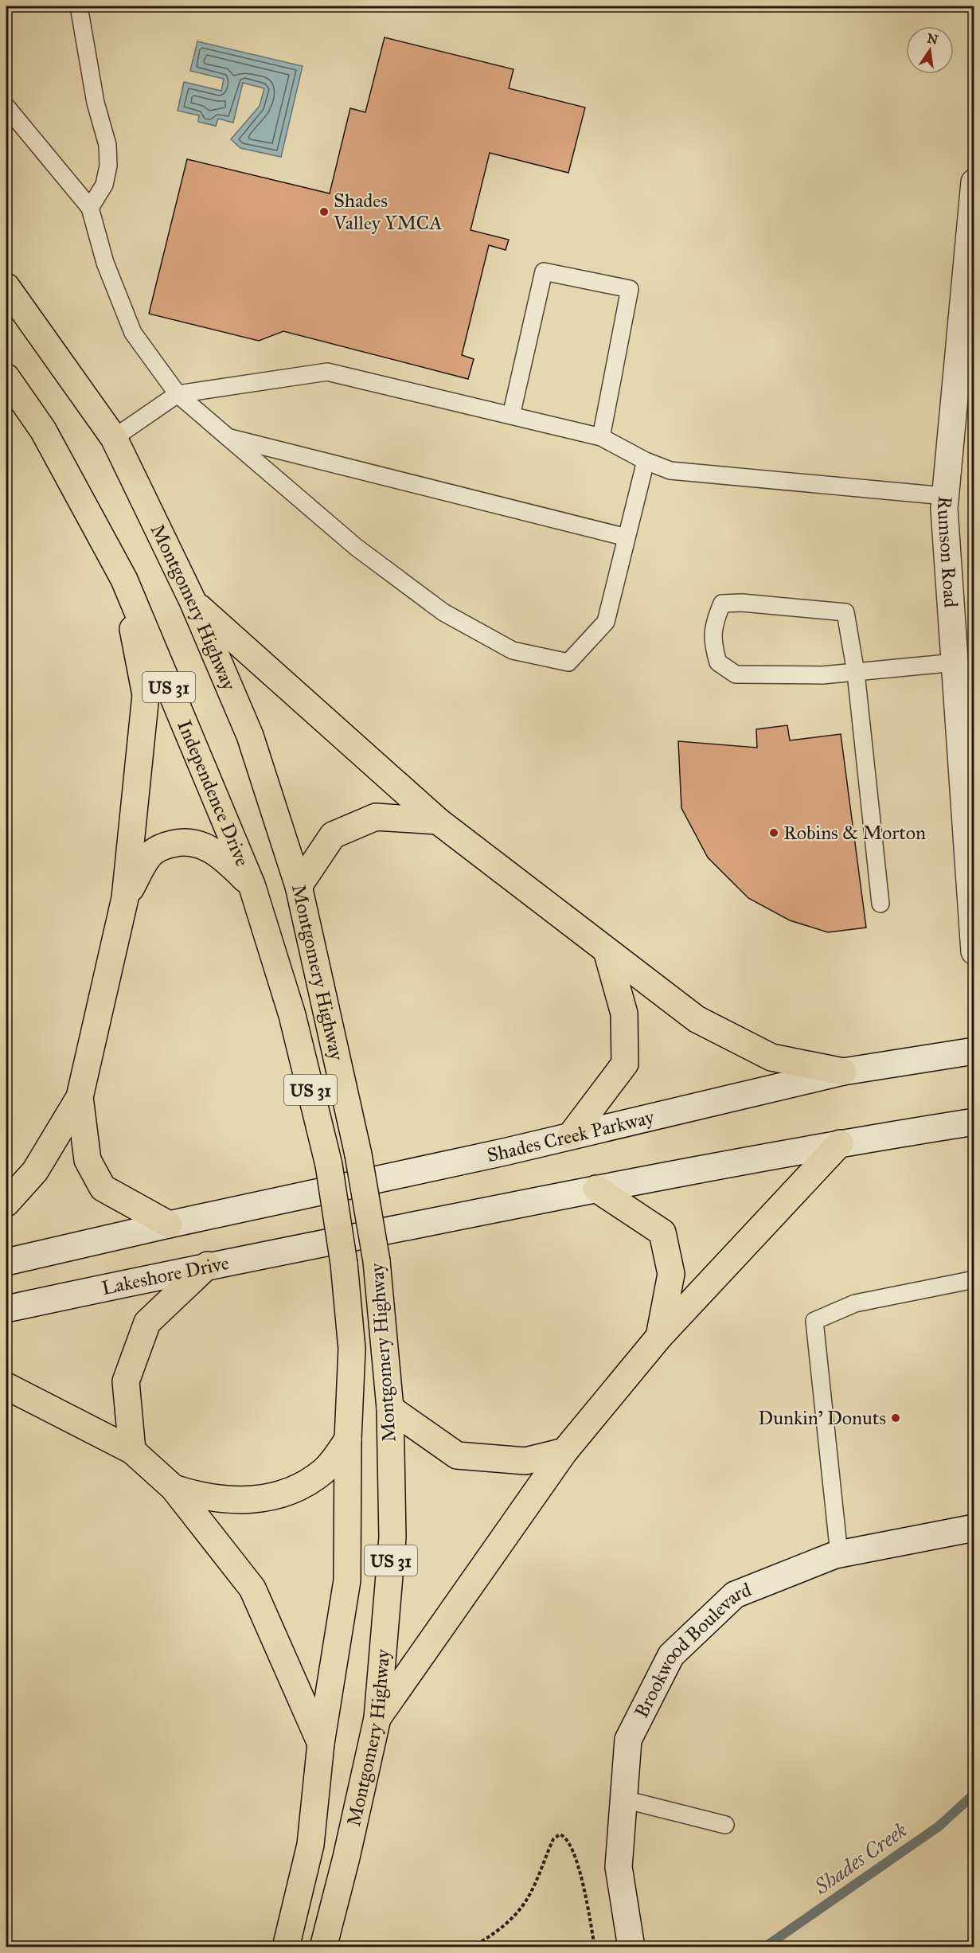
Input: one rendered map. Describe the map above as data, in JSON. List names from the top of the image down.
{
  "streets": {
    "main road": [
      "Rumson Road",
      "Montgomery Highway",
      "US 31",
      "Independence Drive",
      "Shades Creek Parkway",
      "Lakeshore Drive",
      "Brookwood Boulevard"
    ]
  },
  "crossings": [
    ["Montgomery Highway", "Independence Drive"]
  ],
  "water": ["Shades Creek"],
  "places": ["Shades Valley YMCA", "Robins & Morton", "Dunkin' Donuts"],
  "north": "top"
}
